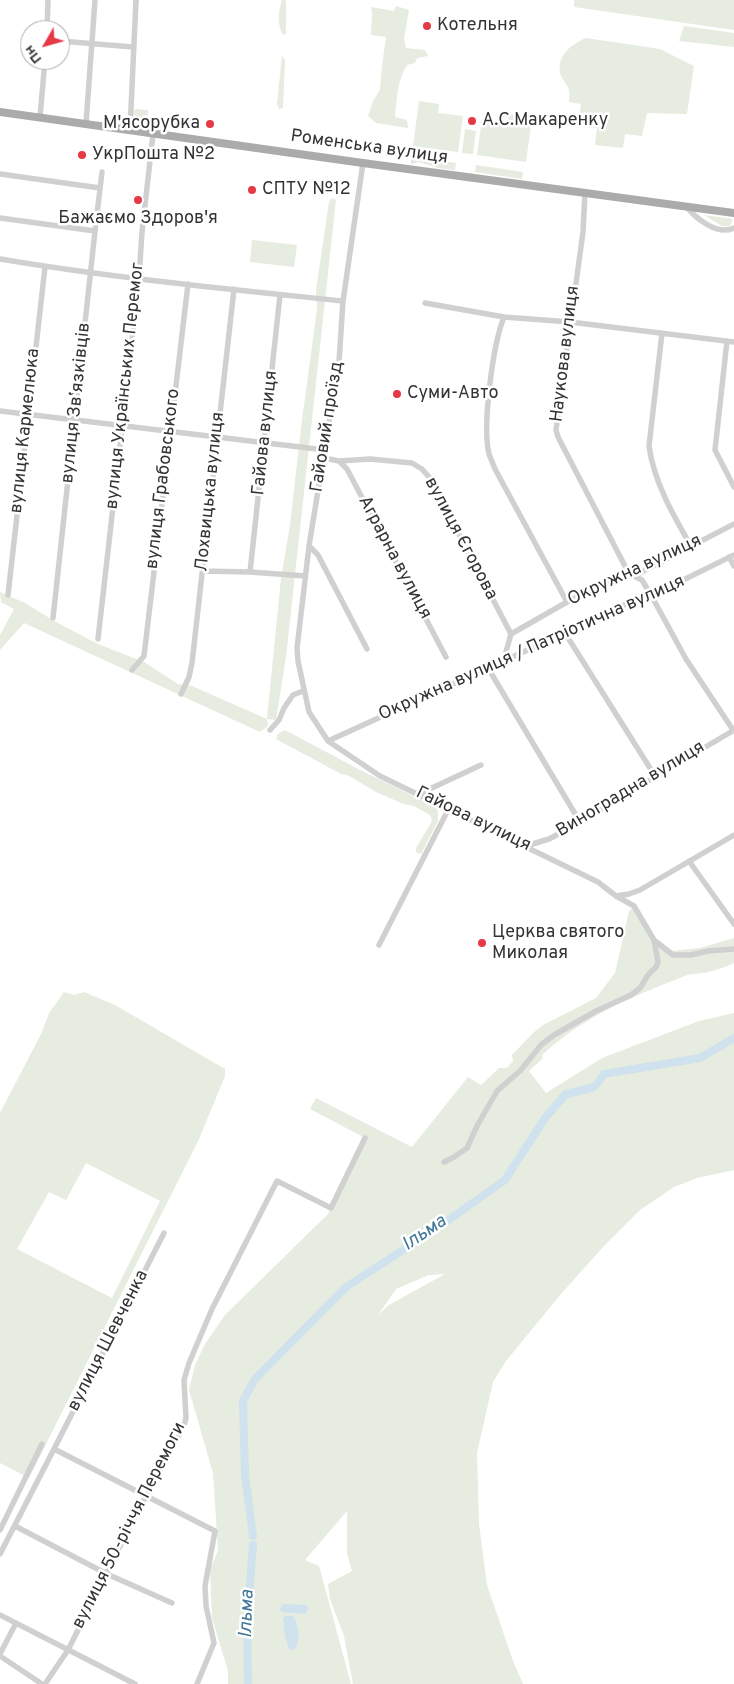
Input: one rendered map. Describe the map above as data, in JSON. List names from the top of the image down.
{
  "streets": {
    "main road": ["Роменська вулиця"],
    "street": [
      "Наукова вулиця",
      "вулиця Українських Перемог",
      "вулиця Звʼязківців",
      "Гайовий проїзд",
      "вулиця Кармелюка",
      "Гайова вулиця",
      "вулиця Грабовського",
      "Лохвицька вулиця",
      "вулиця Єгорова",
      "Аграрна вулиця",
      "Окружна вулиця",
      "Окружна вулиця / Патріотична вулиця",
      "Виноградна вулиця",
      "вулиця Шевченка",
      "вулиця 50-річчя Перемоги"
    ]
  },
  "crossings": [
    ["Роменська вулиця", "Наукова вулиця"],
    ["Роменська вулиця", "вулиця Українських Перемог"],
    ["Роменська вулиця", "Гайовий проїзд"],
    ["Наукова вулиця", "Окружна вулиця"],
    ["Наукова вулиця", "Окружна вулиця / Патріотична вулиця"],
    ["Наукова вулиця", "Виноградна вулиця"],
    ["Гайовий проїзд", "Гайова вулиця"],
    ["Гайова вулиця", "Окружна вулиця / Патріотична вулиця"],
    ["Гайова вулиця", "Виноградна вулиця"],
    ["вулиця Єгорова", "Аграрна вулиця"],
    ["вулиця Єгорова", "Окружна вулиця"]
  ],
  "water": ["Ільма"],
  "places": [
    "Котельня",
    "А.С.Макаренку",
    "М'ясорубка",
    "УкрПошта №2",
    "СПТУ №12",
    "Бажаємо Здоров'я",
    "Суми-Авто",
    "Церква святого Миколая"
  ],
  "north": "bottom left"
}
